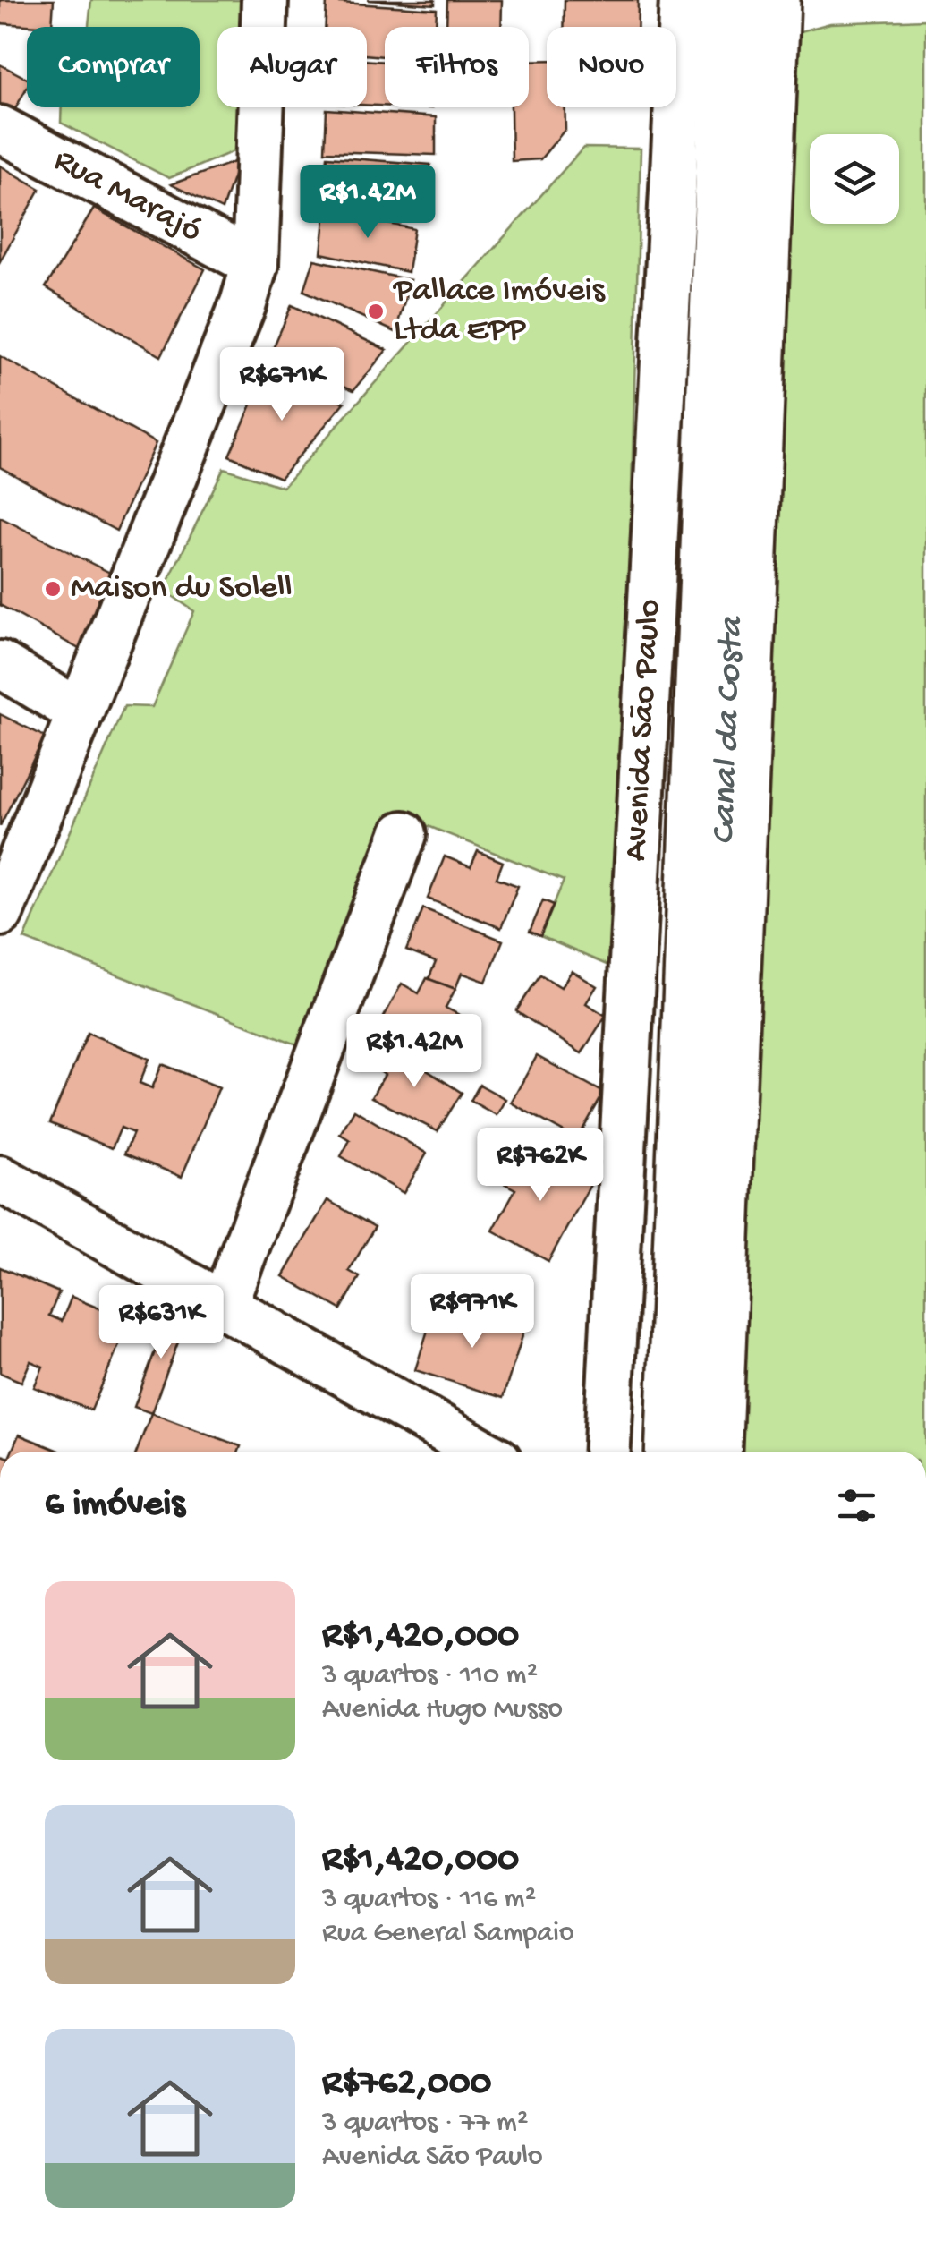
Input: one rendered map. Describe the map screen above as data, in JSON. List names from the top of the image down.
{
  "streets": {
    "street": ["Rua Marajó", "Avenida São Paulo"]
  },
  "water": ["Canal da Costa"],
  "places": ["Pallace Imóveis Ltda EPP", "Maison du Solell"],
  "page": {
    "chip": [
      "Comprar",
      "Alugar",
      "Filtros",
      "Novo"
    ],
    "price": [
      "R$1.42M",
      "R$671K",
      "R$1.42M",
      "R$762K",
      "R$971K",
      "R$631K"
    ],
    "heading": "6 imóveis",
    "list": [
      {
        "name": "R$1,420,000",
        "note": "3 quartos · 110 m² · Avenida Hugo Musso"
      },
      {
        "name": "R$1,420,000",
        "note": "3 quartos · 116 m² · Rua General Sampaio"
      },
      {
        "name": "R$762,000",
        "note": "3 quartos · 77 m² · Avenida São Paulo"
      }
    ]
  }
}
